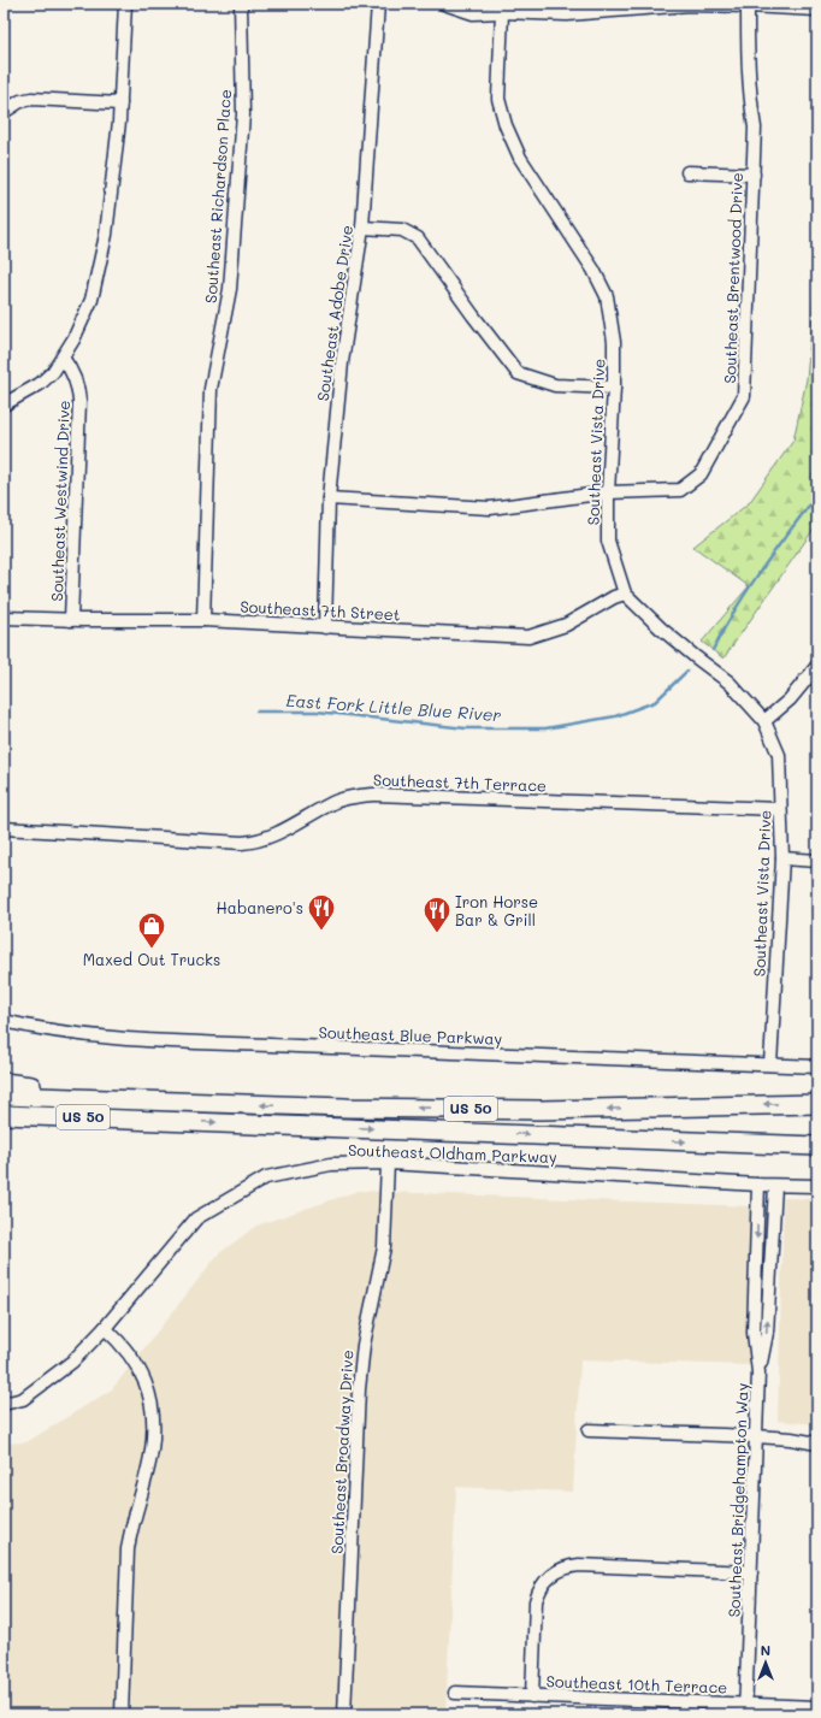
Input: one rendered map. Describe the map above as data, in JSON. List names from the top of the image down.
{
  "streets": {
    "highway": ["US 50"],
    "street": [
      "Southeast Richardson Place",
      "Southeast Brentwood Drive",
      "Southeast Adobe Drive",
      "Southeast Vista Drive",
      "Southeast Westwind Drive",
      "Southeast 7th Street",
      "Southeast 7th Terrace",
      "Southeast Blue Parkway",
      "Southeast Oldham Parkway",
      "Southeast Broadway Drive",
      "Southeast Bridgehampton Way",
      "Southeast 10th Terrace"
    ]
  },
  "crossings": [
    ["Southeast Richardson Place", "Southeast 7th Street"],
    ["Southeast Brentwood Drive", "Southeast Adobe Drive"],
    ["Southeast Brentwood Drive", "Southeast Vista Drive"],
    ["Southeast Adobe Drive", "Southeast 7th Street"],
    ["Southeast Vista Drive", "Southeast 7th Street"],
    ["Southeast Vista Drive", "Southeast 7th Terrace"],
    ["Southeast Vista Drive", "Southeast Blue Parkway"],
    ["Southeast Westwind Drive", "Southeast 7th Street"],
    ["Southeast Oldham Parkway", "Southeast Broadway Drive"],
    ["Southeast Oldham Parkway", "Southeast Bridgehampton Way"],
    ["Southeast Bridgehampton Way", "Southeast 10th Terrace"]
  ],
  "water": ["East Fork Little Blue River"],
  "places": {
    "restaurant": ["Habanero's", "Iron Horse Bar & Grill"],
    "shop": ["Maxed Out Trucks"]
  },
  "north": "top"
}
